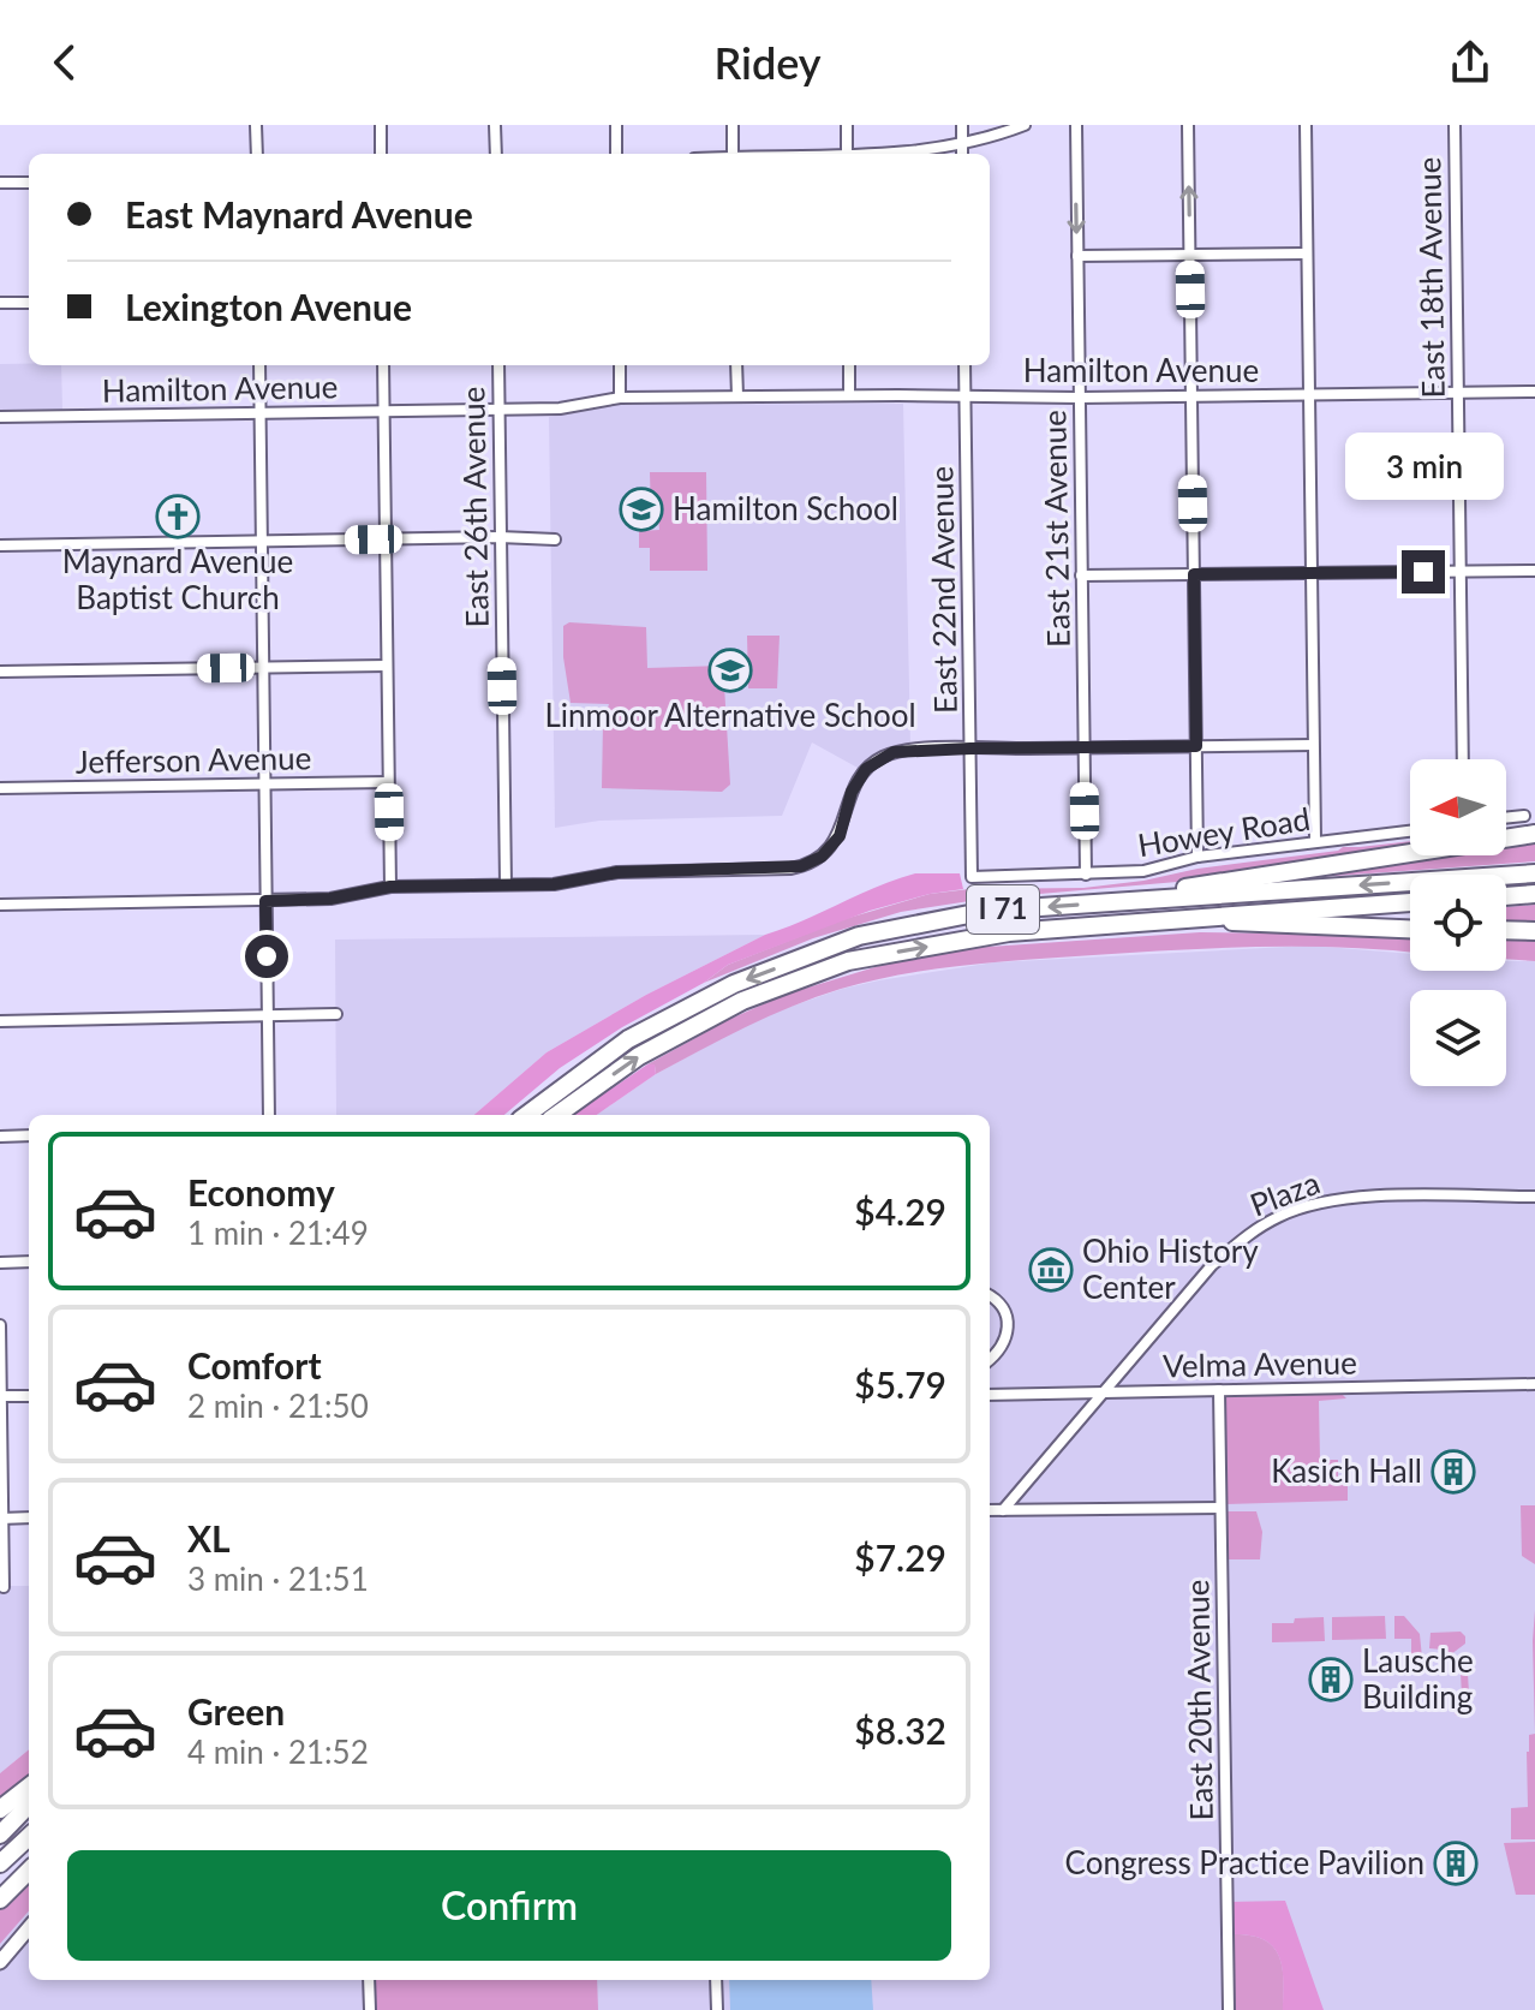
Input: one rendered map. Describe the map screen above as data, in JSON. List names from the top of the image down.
{
  "streets": {
    "highway": ["I 71"],
    "street": [
      "East 18th Avenue",
      "Hamilton Avenue",
      "East 26th Avenue",
      "East 21st Avenue",
      "East 22nd Avenue",
      "Jefferson Avenue",
      "Howey Road",
      "Plaza",
      "Velma Avenue",
      "East 20th Avenue"
    ]
  },
  "crossings": [
    ["East 18th Avenue", "Hamilton Avenue"],
    ["Hamilton Avenue", "East 26th Avenue"],
    ["Hamilton Avenue", "East 21st Avenue"],
    ["Hamilton Avenue", "East 22nd Avenue"],
    ["East 21st Avenue", "Howey Road"],
    ["East 22nd Avenue", "Howey Road"],
    ["Plaza", "Velma Avenue"],
    ["Velma Avenue", "East 20th Avenue"]
  ],
  "places": {
    "school or university": ["Hamilton School", "Linmoor Alternative School"],
    "church": ["Maynard Avenue Baptist Church"],
    "museum": ["Ohio History Center"],
    "building": ["Kasich Hall", "Lausche Building", "Congress Practice Pavilion"]
  },
  "north": "left",
  "page": {
    "header": "Ridey",
    "banner": ["East Maynard Avenue", "Lexington Avenue"],
    "bubble": "3 min",
    "list": [
      {
        "name": "Economy",
        "note": "1 min · 21:49",
        "value": "$4.29"
      },
      {
        "name": "Comfort",
        "note": "2 min · 21:50",
        "value": "$5.79"
      },
      {
        "name": "XL",
        "note": "3 min · 21:51",
        "value": "$7.29"
      },
      {
        "name": "Green",
        "note": "4 min · 21:52",
        "value": "$8.32"
      }
    ],
    "buttons": "Confirm"
  }
}
